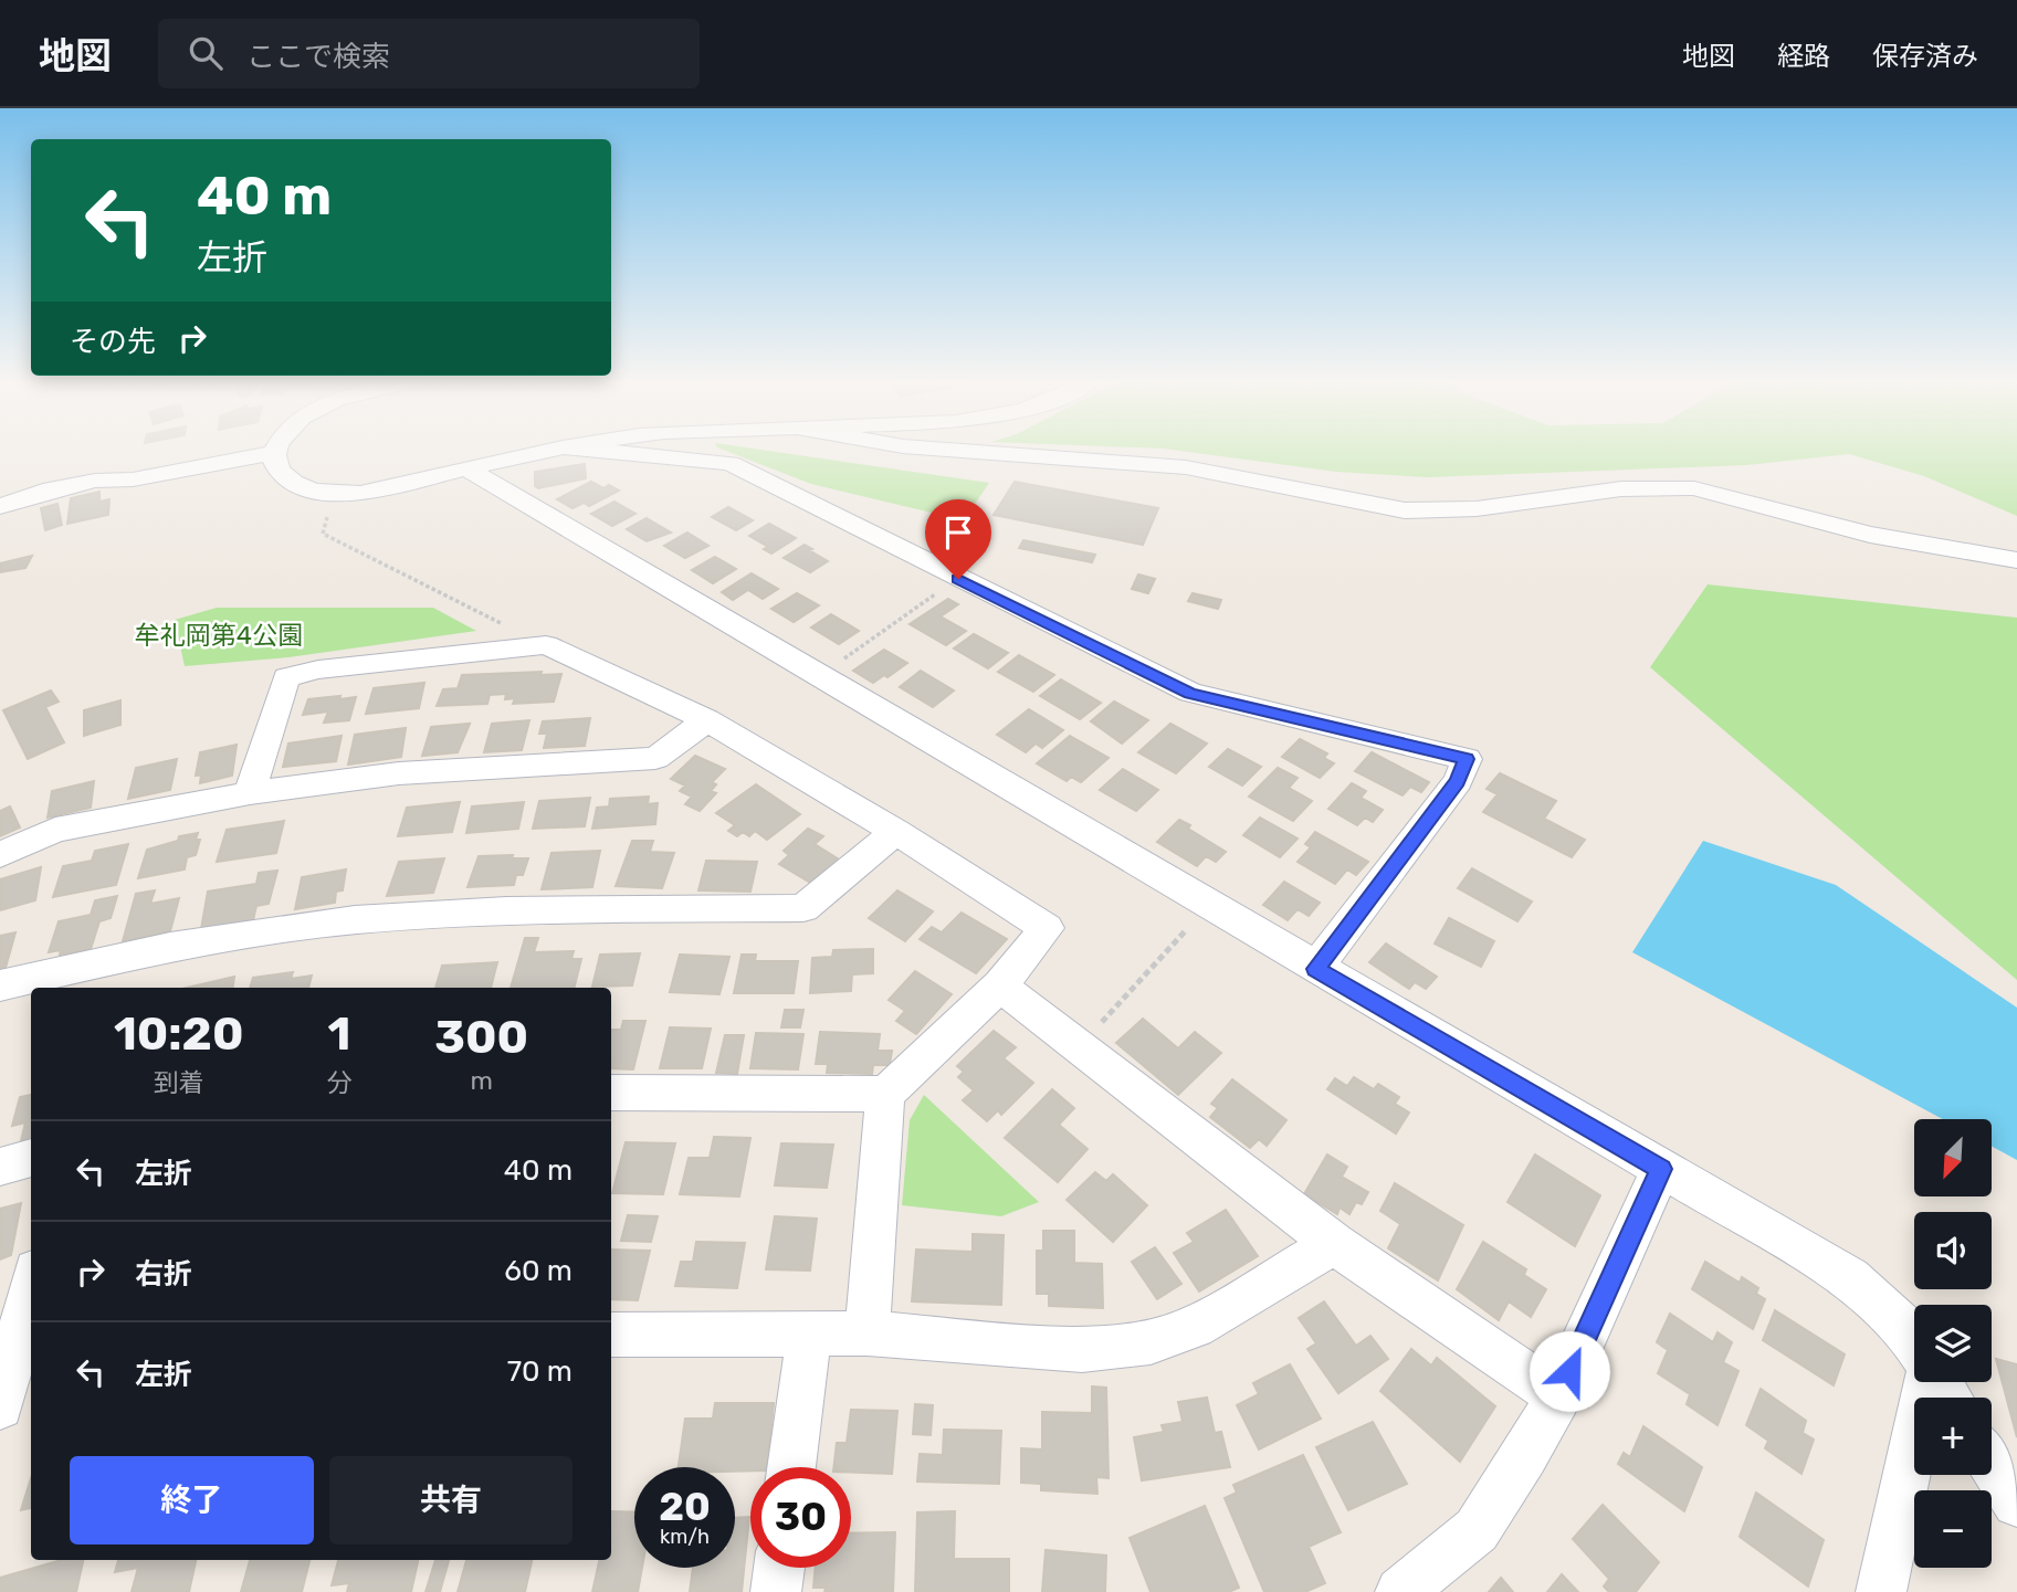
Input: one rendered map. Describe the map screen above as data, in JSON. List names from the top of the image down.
{
  "parks": ["牟礼岡第4公園"],
  "north": "bottom left",
  "page": {
    "header": "地図",
    "search": "ここで検索",
    "nav": ["地図", "経路", "保存済み"],
    "turn": ["40 m", "左折"],
    "then": "その先",
    "eta": [
      "10:20",
      "到着",
      "1",
      "分",
      "300",
      "m"
    ],
    "map_buttons": ["+", "−"],
    "list": [
      {
        "name": "左折",
        "value": "40 m"
      },
      {
        "name": "右折",
        "value": "60 m"
      },
      {
        "name": "左折",
        "value": "70 m"
      }
    ],
    "buttons": ["終了", "共有"],
    "speed": "20 km/h",
    "limit": "30"
  }
}
